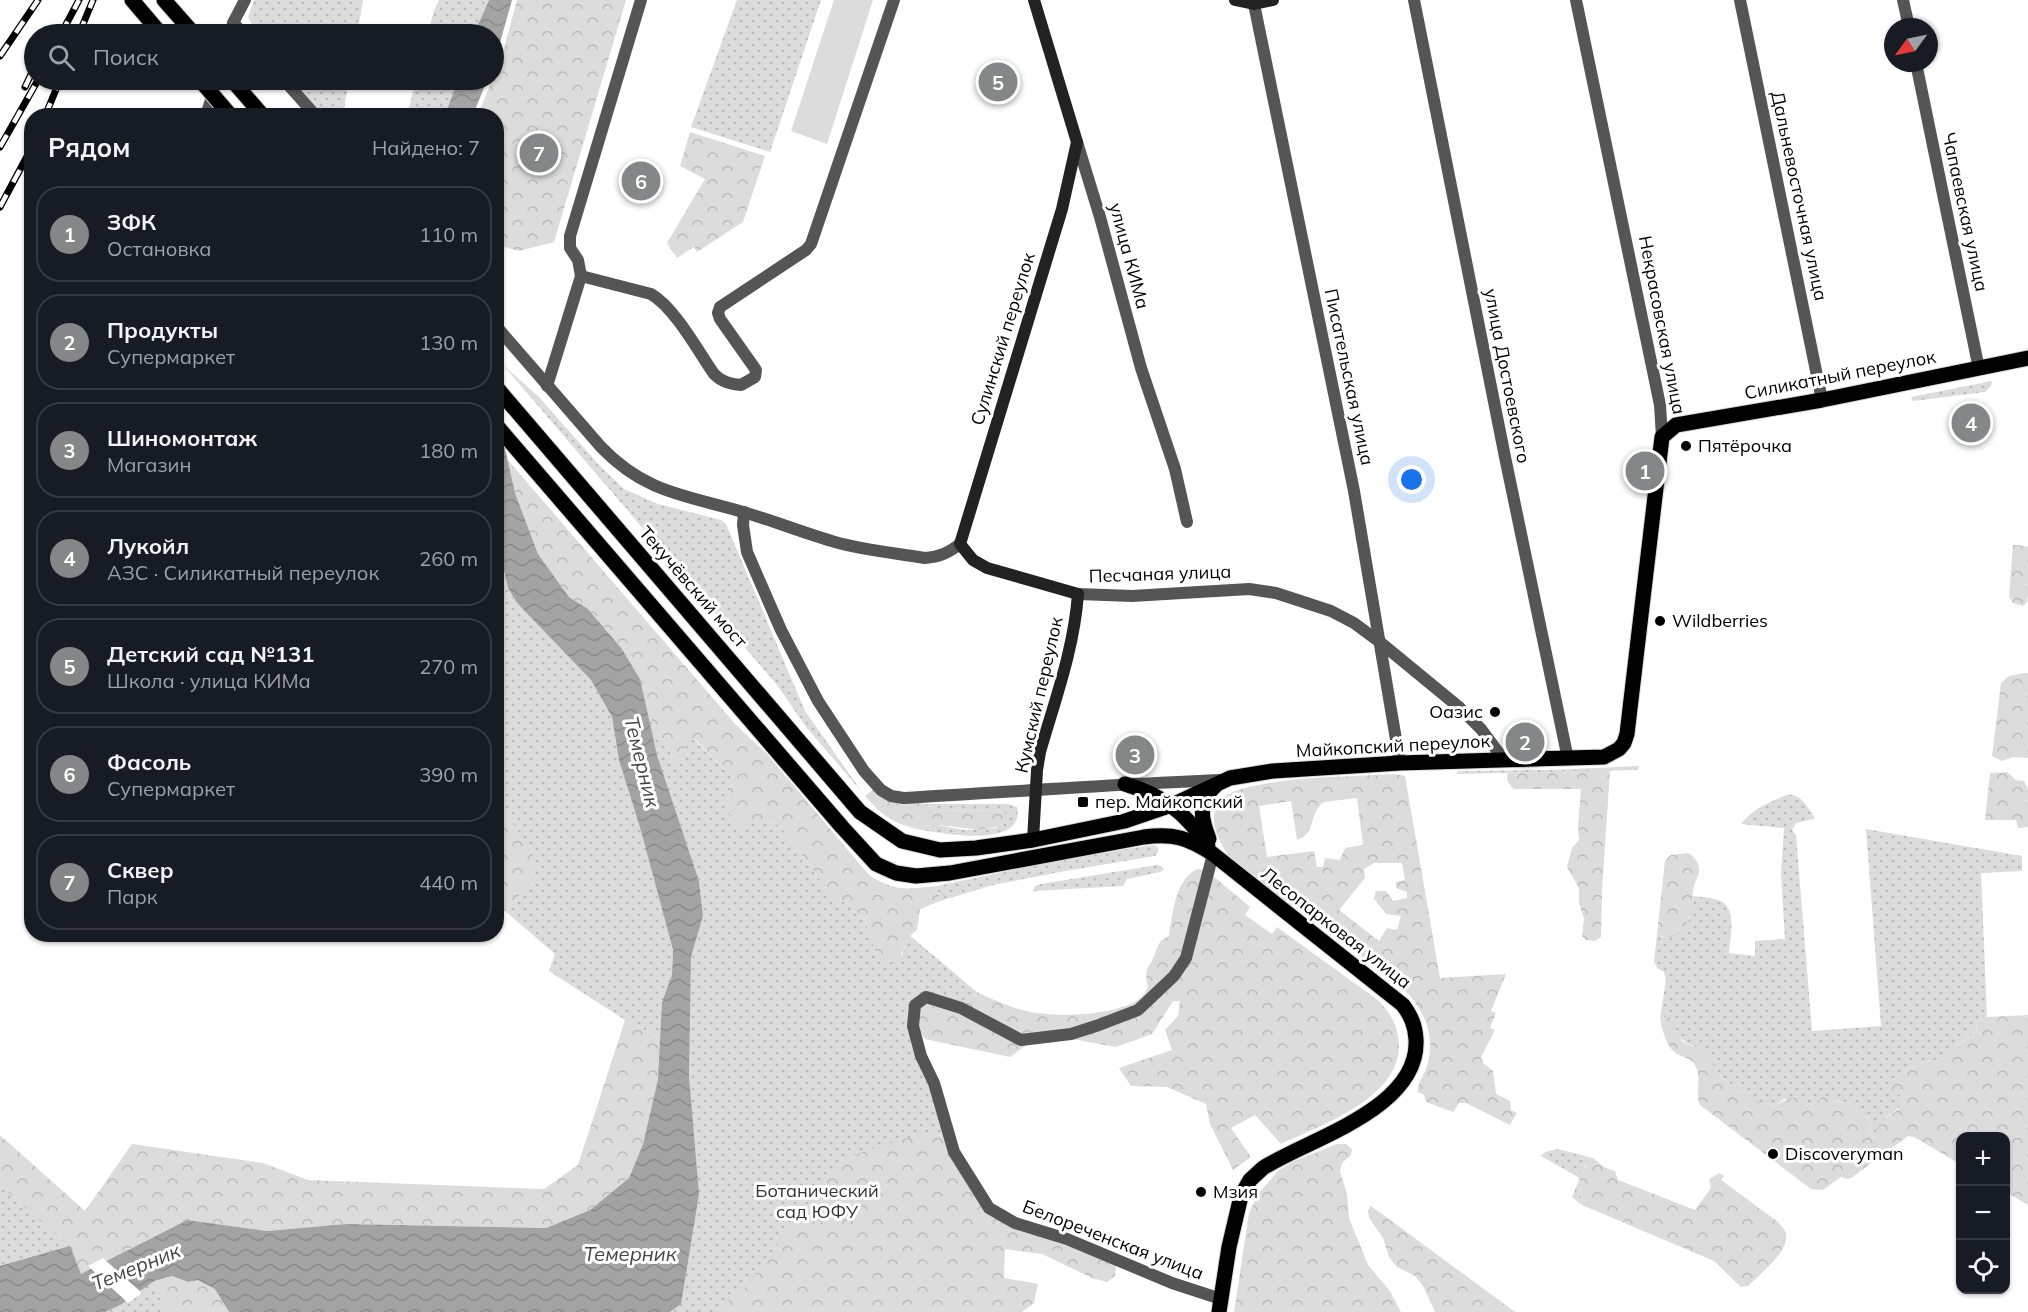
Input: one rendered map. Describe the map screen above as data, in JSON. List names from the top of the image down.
{
  "streets": {
    "main road": [
      "Некрасовская улица",
      "Силикатный переулок",
      "Текучёвский мост",
      "Майкопский переулок",
      "Лесопарковая улица"
    ],
    "street": [
      "Дальневосточная улица",
      "Чапаевская улица",
      "улица КИМа",
      "Сулинский переулок",
      "улица Достоевского",
      "Писательская улица",
      "Песчаная улица",
      "Кумский переулок",
      "Белореченская улица"
    ]
  },
  "crossings": [
    ["Дальневосточная улица", "Силикатный переулок"],
    ["Чапаевская улица", "Силикатный переулок"],
    ["улица КИМа", "Сулинский переулок"],
    ["Некрасовская улица", "Силикатный переулок"],
    ["Некрасовская улица", "Майкопский переулок"],
    ["Сулинский переулок", "Песчаная улица"],
    ["улица Достоевского", "Майкопский переулок"],
    ["Писательская улица", "Песчаная улица"],
    ["Писательская улица", "Майкопский переулок"],
    ["Песчаная улица", "Кумский переулок"],
    ["Песчаная улица", "Майкопский переулок"],
    ["Текучёвский мост", "Майкопский переулок"],
    ["Кумский переулок", "Майкопский переулок"],
    ["Лесопарковая улица", "Белореченская улица"]
  ],
  "water": ["Темерник"],
  "parks": ["Ботанический сад ЮФУ"],
  "places": {
    "other": [
      "Пятёрочка",
      "Wildberries",
      "Оазис",
      "Discoveryman",
      "Мзия"
    ],
    "transit": ["пер. Майкопский"]
  },
  "north": "bottom left",
  "page": {
    "search": "Поиск",
    "pins": [
      "5",
      "7",
      "6",
      "4",
      "1",
      "2",
      "3"
    ],
    "heading": ["Рядом", "Найдено: 7"],
    "list": [
      {
        "mark": "1",
        "name": "ЗФК",
        "note": "Остановка",
        "value": "110 m"
      },
      {
        "mark": "2",
        "name": "Продукты",
        "note": "Супермаркет",
        "value": "130 m"
      },
      {
        "mark": "3",
        "name": "Шиномонтаж",
        "note": "Магазин",
        "value": "180 m"
      },
      {
        "mark": "4",
        "name": "Лукойл",
        "note": "АЗС · Силикатный переулок",
        "value": "260 m"
      },
      {
        "mark": "5",
        "name": "Детский сад №131",
        "note": "Школа · улица КИМа",
        "value": "270 m"
      },
      {
        "mark": "6",
        "name": "Фасоль",
        "note": "Супермаркет",
        "value": "390 m"
      },
      {
        "mark": "7",
        "name": "Сквер",
        "note": "Парк",
        "value": "440 m"
      }
    ],
    "map_buttons": ["+", "−"]
  }
}
